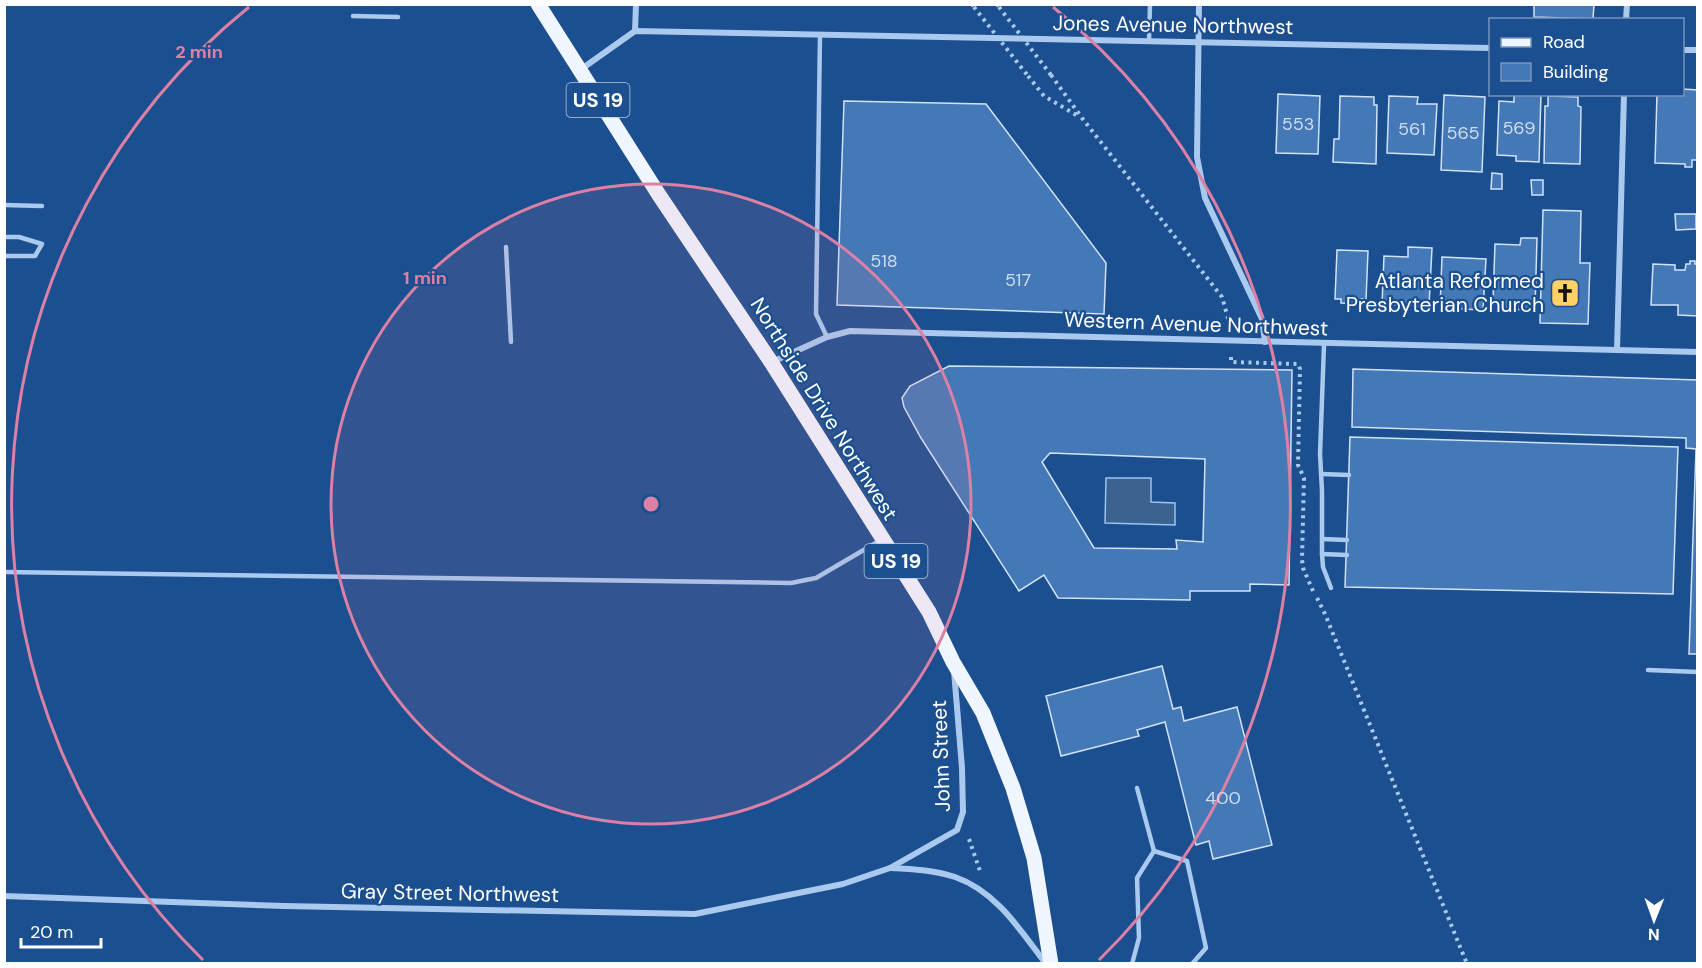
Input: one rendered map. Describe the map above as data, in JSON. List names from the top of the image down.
{
  "streets": {
    "main road": ["US 19", "Northside Drive Northwest"],
    "street": [
      "Jones Avenue Northwest",
      "Western Avenue Northwest",
      "John Street",
      "Gray Street Northwest"
    ]
  },
  "crossings": [
    ["Western Avenue Northwest", "Northside Drive Northwest"],
    ["Northside Drive Northwest", "John Street"],
    ["John Street", "Gray Street Northwest"]
  ],
  "places": {
    "church": ["Atlanta Reformed Presbyterian Church"]
  },
  "house_numbers": [
    "553",
    "569",
    "561",
    "565",
    "518",
    "517",
    "400"
  ],
  "legend": ["Road", "Building"],
  "scale_bar": "20 m",
  "north": "bottom",
  "rings": ["2 min", "1 min"]
}
